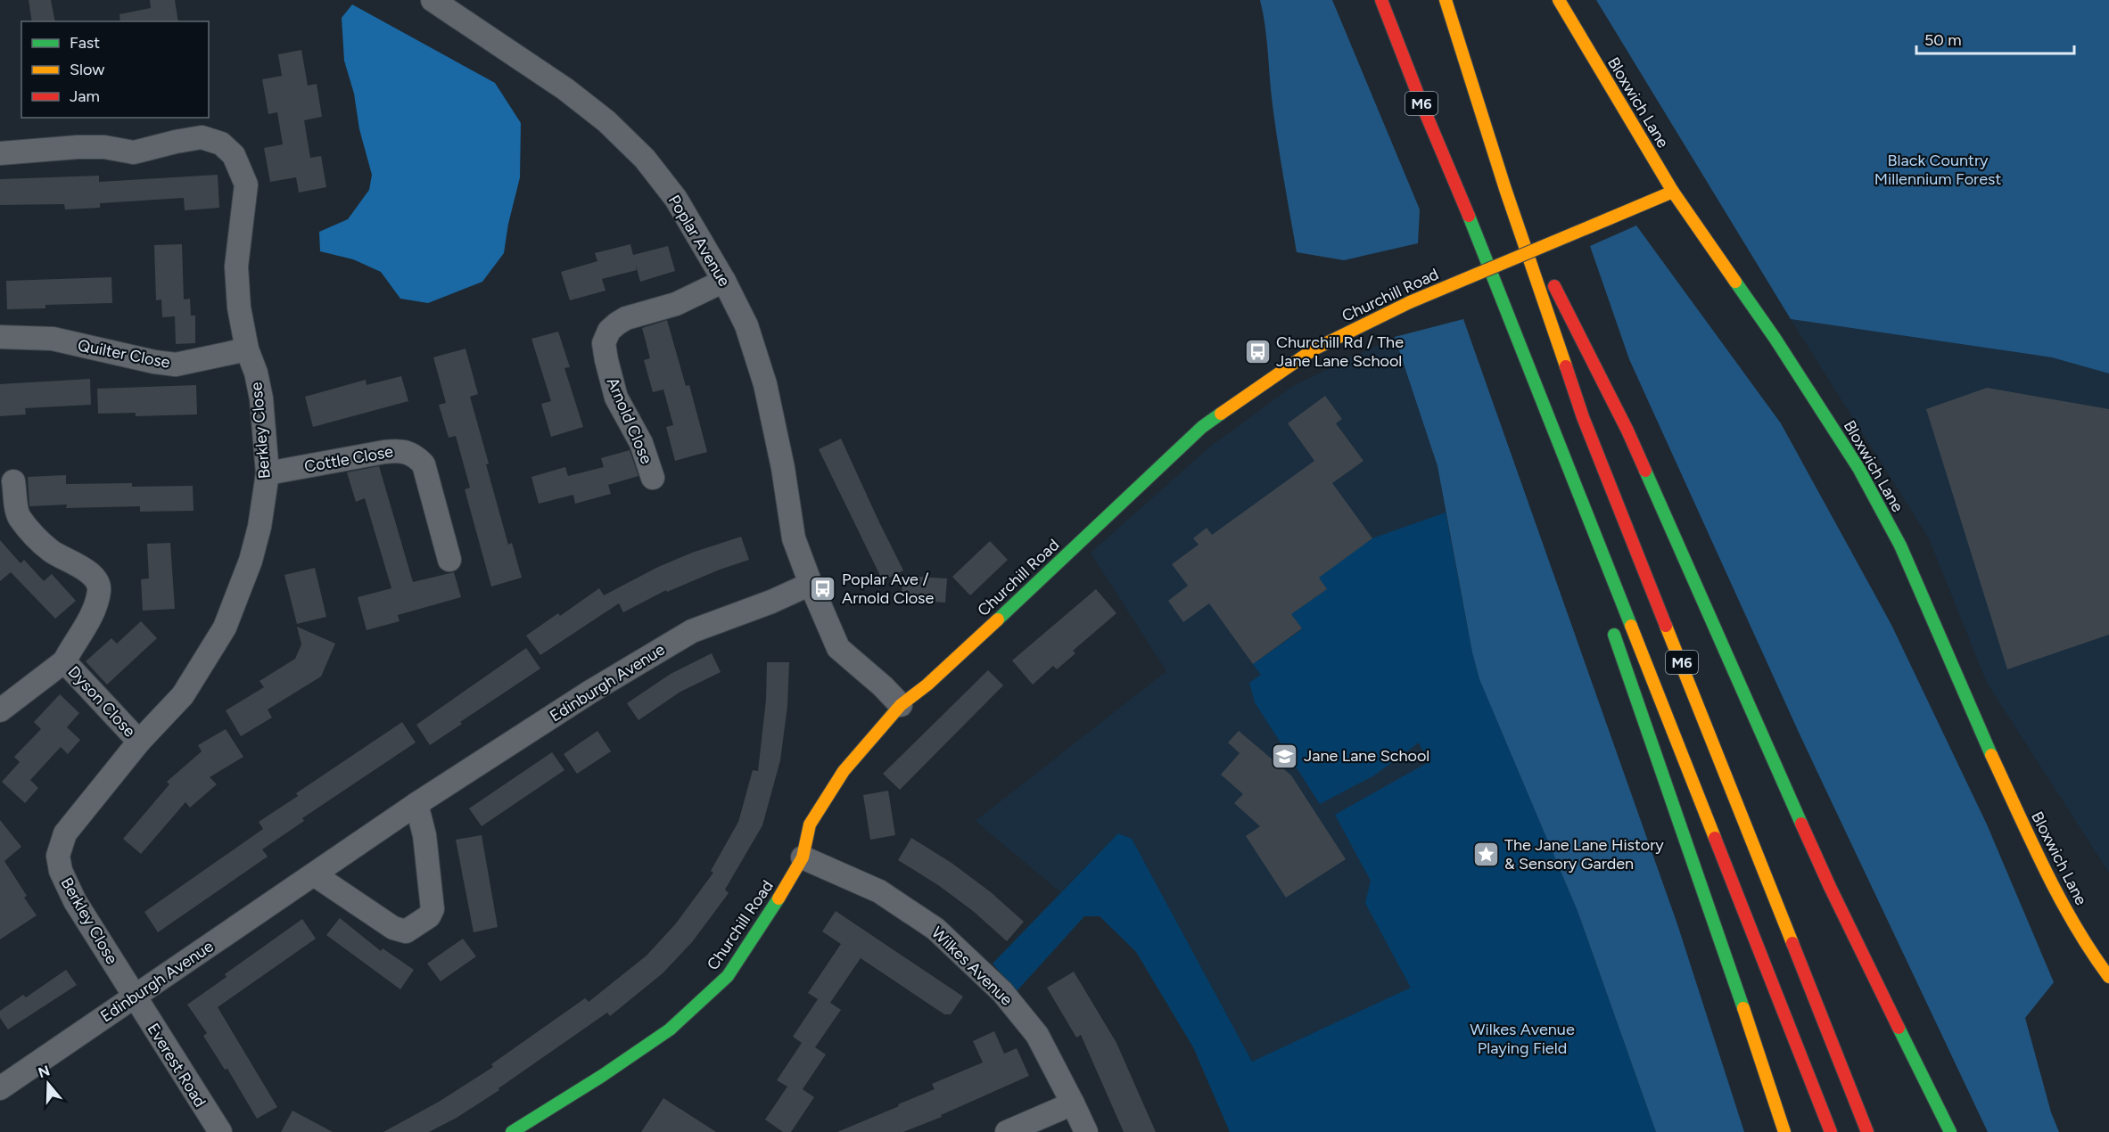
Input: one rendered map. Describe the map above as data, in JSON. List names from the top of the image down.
{
  "streets": {
    "main road": ["Bloxwich Lane", "M6", "Churchill Road"],
    "street": [
      "Poplar Avenue",
      "Quilter Close",
      "Arnold Close",
      "Berkley Close",
      "Cottle Close",
      "Edinburgh Avenue",
      "Dyson Close",
      "Wilkes Avenue",
      "Everest Road"
    ]
  },
  "crossings": [
    ["Bloxwich Lane", "Churchill Road"],
    ["Poplar Avenue", "Churchill Road"],
    ["Poplar Avenue", "Arnold Close"],
    ["Poplar Avenue", "Edinburgh Avenue"],
    ["Churchill Road", "Wilkes Avenue"],
    ["Quilter Close", "Berkley Close"],
    ["Berkley Close", "Cottle Close"],
    ["Berkley Close", "Edinburgh Avenue"],
    ["Berkley Close", "Dyson Close"],
    ["Berkley Close", "Everest Road"],
    ["Edinburgh Avenue", "Everest Road"]
  ],
  "parks": ["Black Country Millennium Forest", "Wilkes Avenue Playing Field"],
  "places": {
    "bus stop": ["Churchill Rd / The Jane Lane School", "Poplar Ave / Arnold Close"],
    "school or university": ["Jane Lane School"],
    "place": ["The Jane Lane History & Sensory Garden"]
  },
  "legend": ["Fast", "Slow", "Jam"],
  "scale_bar": "50 m",
  "north": "top"
}
